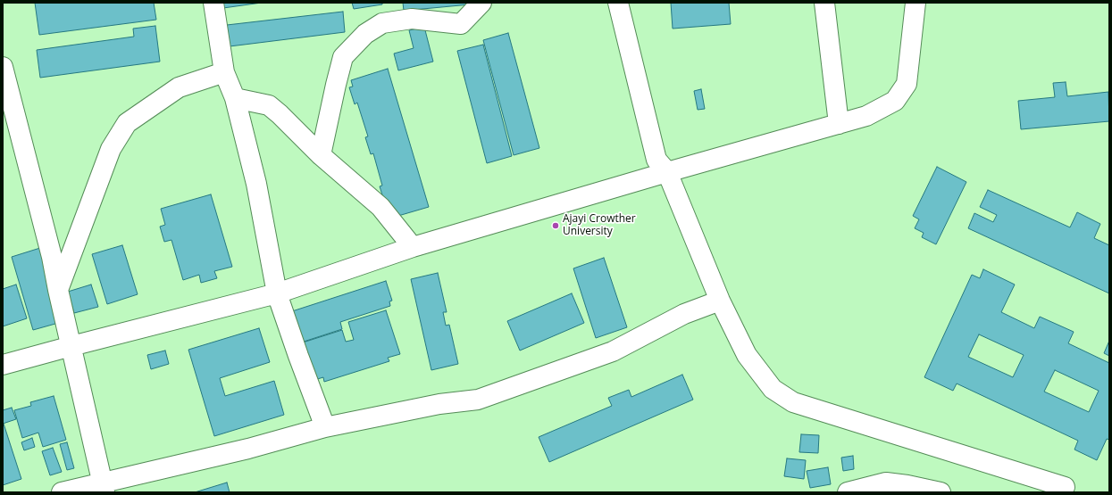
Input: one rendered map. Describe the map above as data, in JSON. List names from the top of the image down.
{
  "places": ["Ajayi Crowther University"]
}
